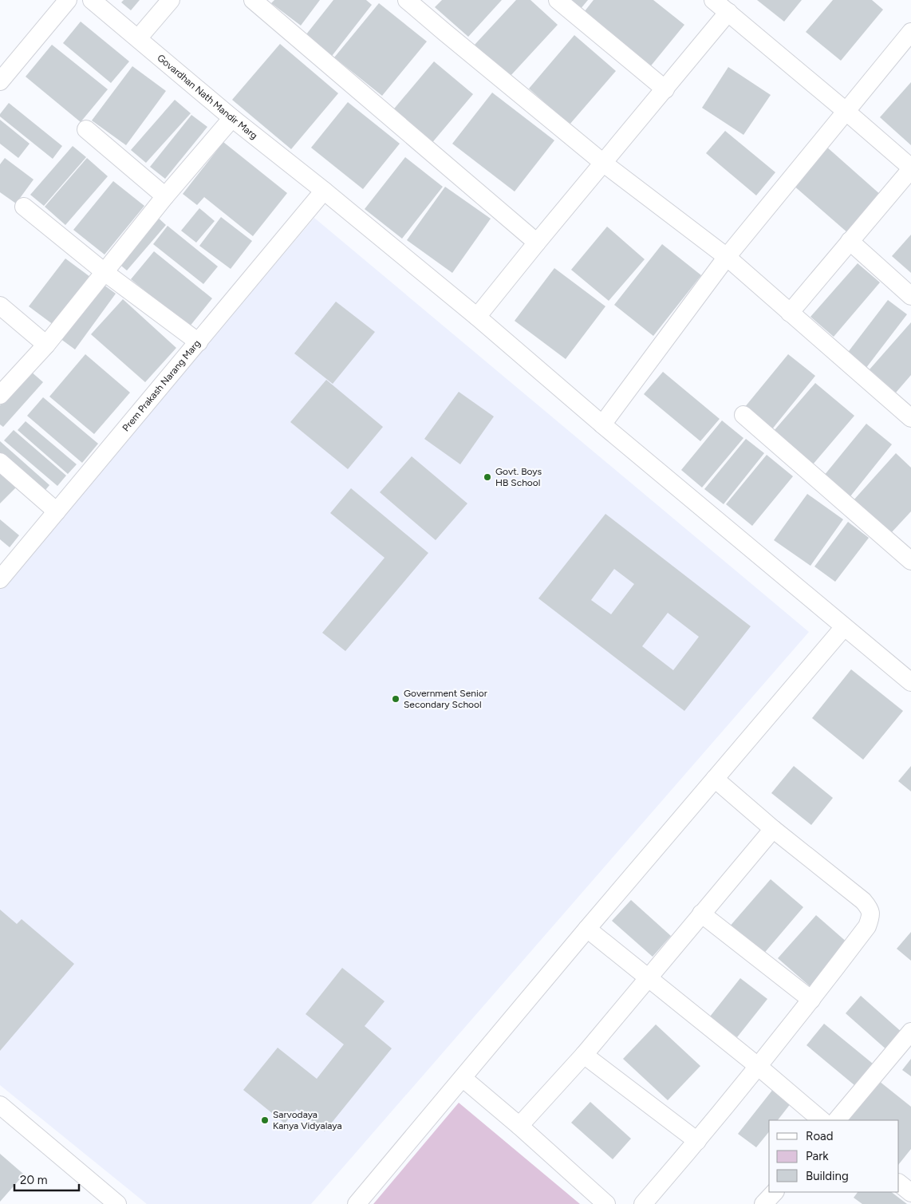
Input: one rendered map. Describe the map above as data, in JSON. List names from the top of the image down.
{
  "streets": {
    "street": ["Govardhan Nath Mandir Marg", "Prem Prakash Narang Marg"]
  },
  "crossings": [
    ["Govardhan Nath Mandir Marg", "Prem Prakash Narang Marg"]
  ],
  "places": ["Govt. Boys HB School", "Government Senior Secondary School", "Sarvodaya Kanya Vidyalaya"],
  "legend": ["Road", "Park", "Building"],
  "scale_bar": "20 m"
}
